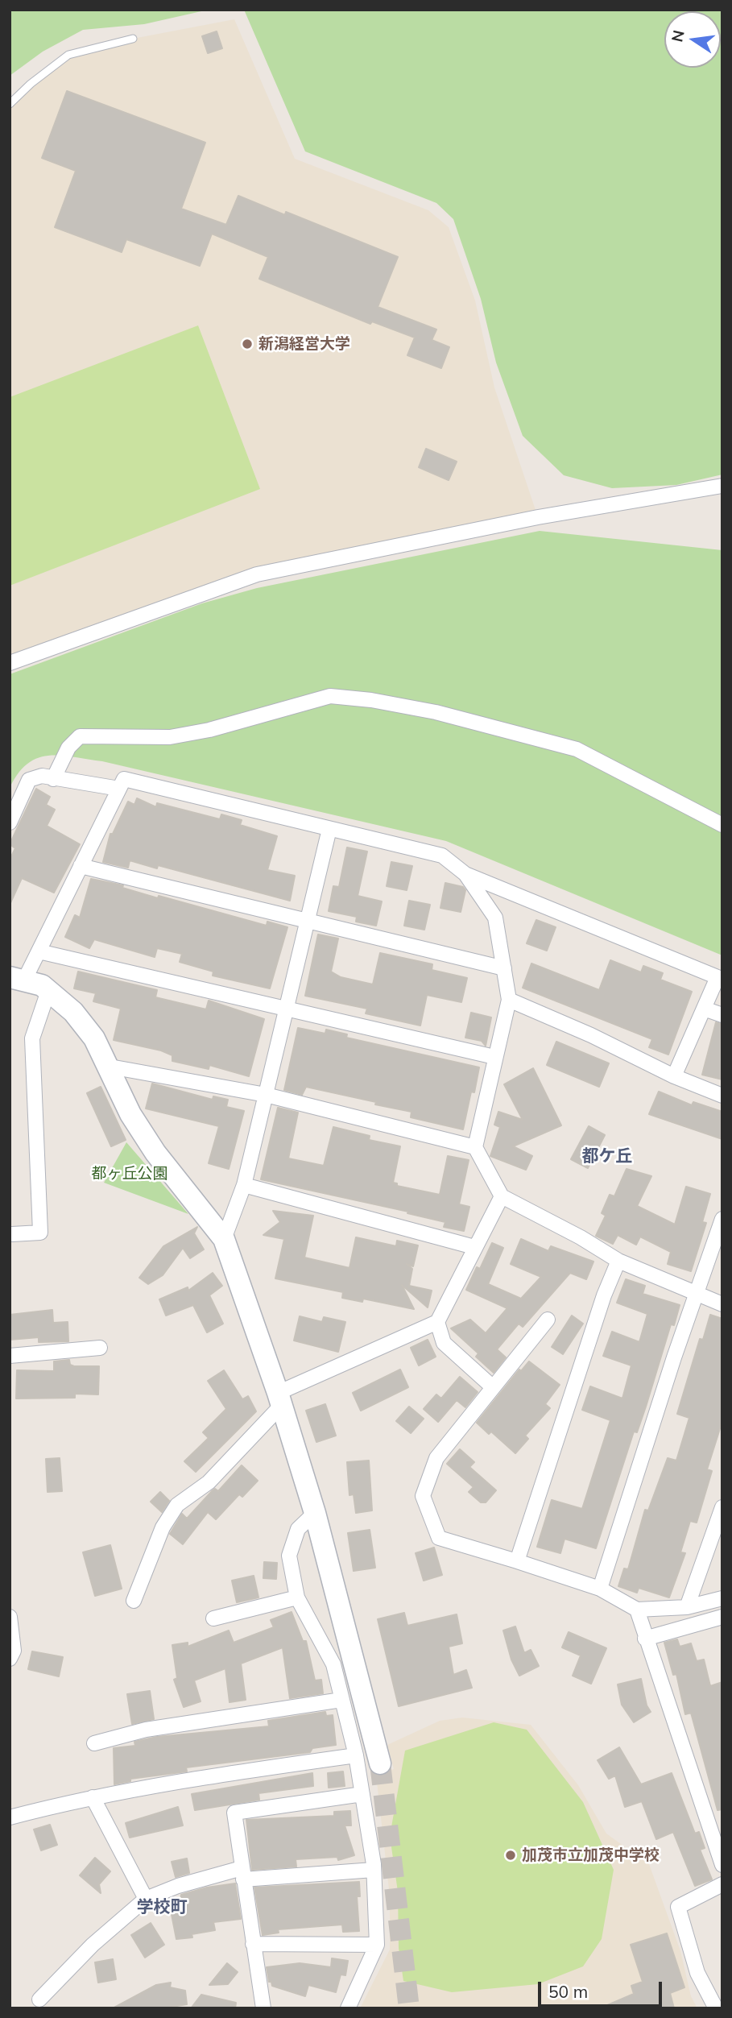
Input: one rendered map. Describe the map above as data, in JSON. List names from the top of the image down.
{
  "districts": ["都ケ丘", "学校町"],
  "parks": ["都ヶ丘公園"],
  "places": ["新潟経営大学", "加茂市立加茂中学校"],
  "scale_bar": "50 m",
  "north": "left"
}
